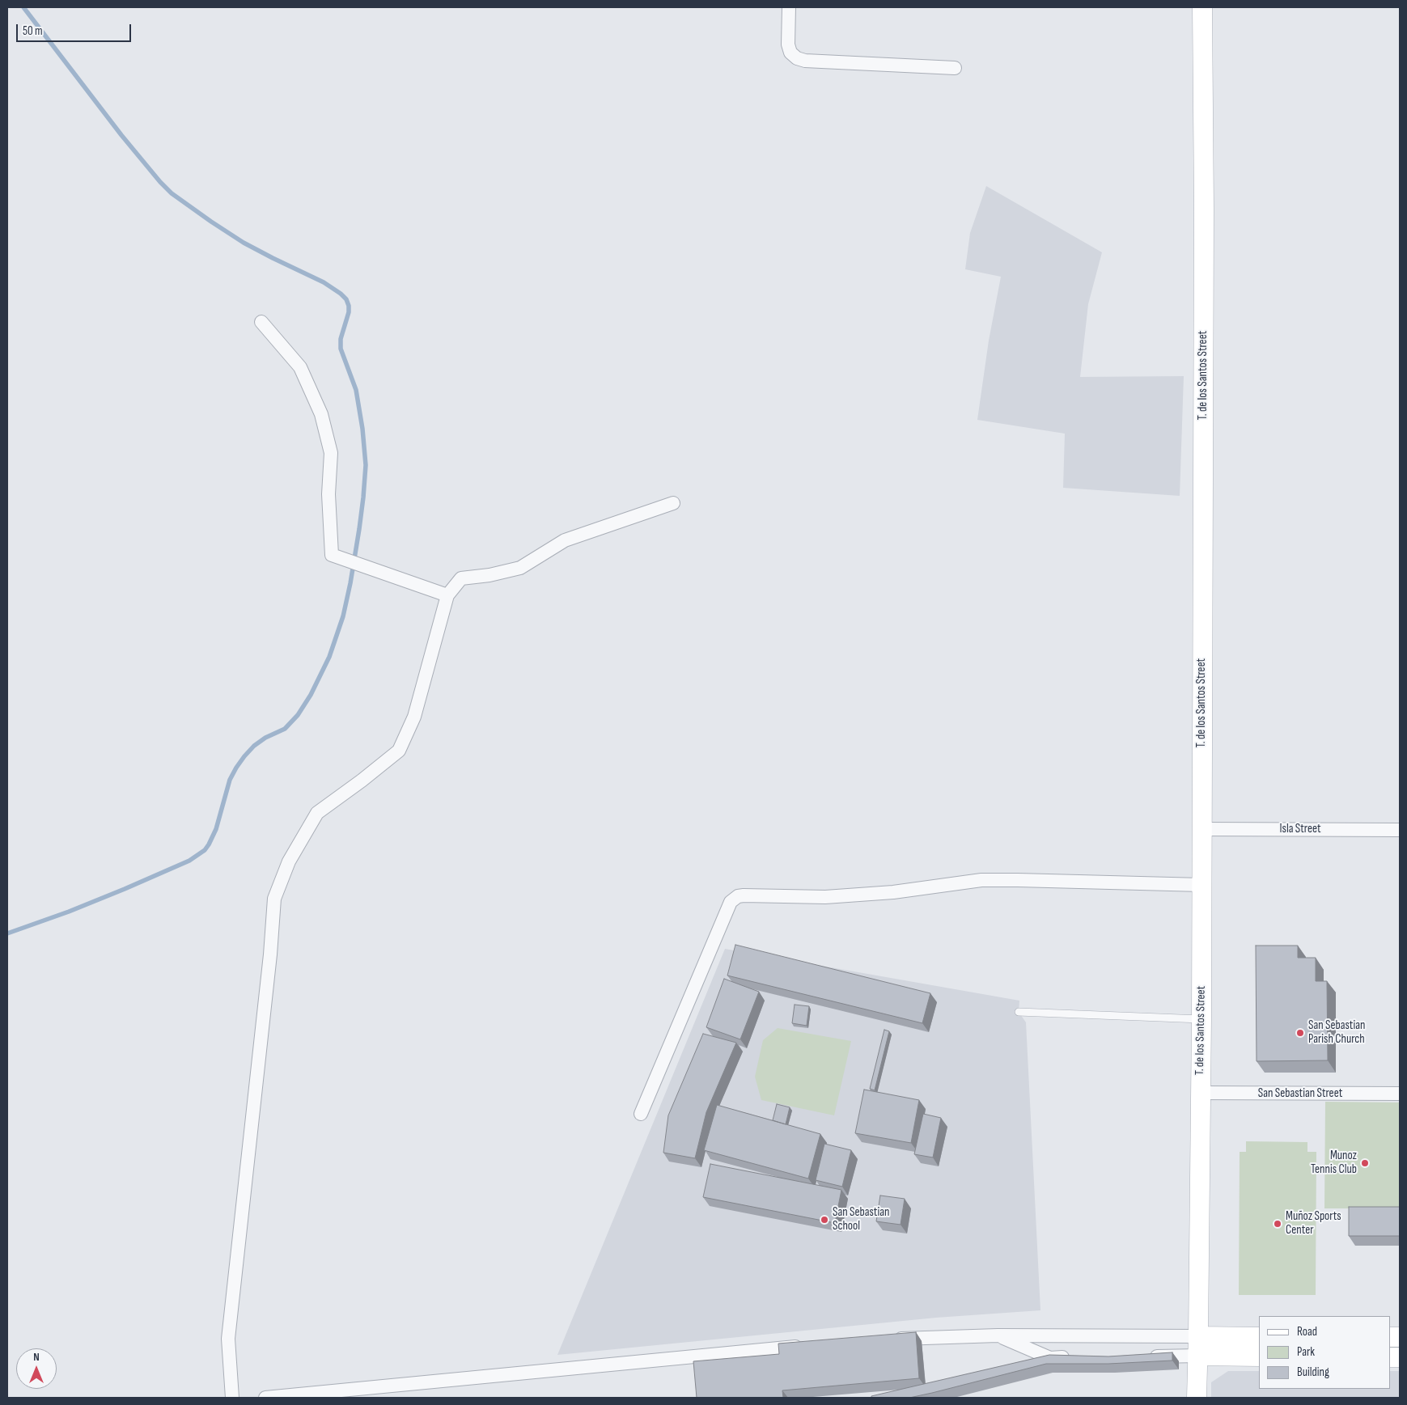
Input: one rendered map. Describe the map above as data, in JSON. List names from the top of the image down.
{
  "streets": {
    "main road": ["T. de los Santos Street"],
    "street": ["Isla Street", "San Sebastian Street"]
  },
  "crossings": [
    ["T. de los Santos Street", "Isla Street"],
    ["T. de los Santos Street", "San Sebastian Street"]
  ],
  "places": [
    "San Sebastian Parish Church",
    "Munoz Tennis Club",
    "San Sebastian School",
    "Muñoz Sports Center"
  ],
  "legend": ["Road", "Park", "Building"],
  "scale_bar": "50 m",
  "north": "top"
}
